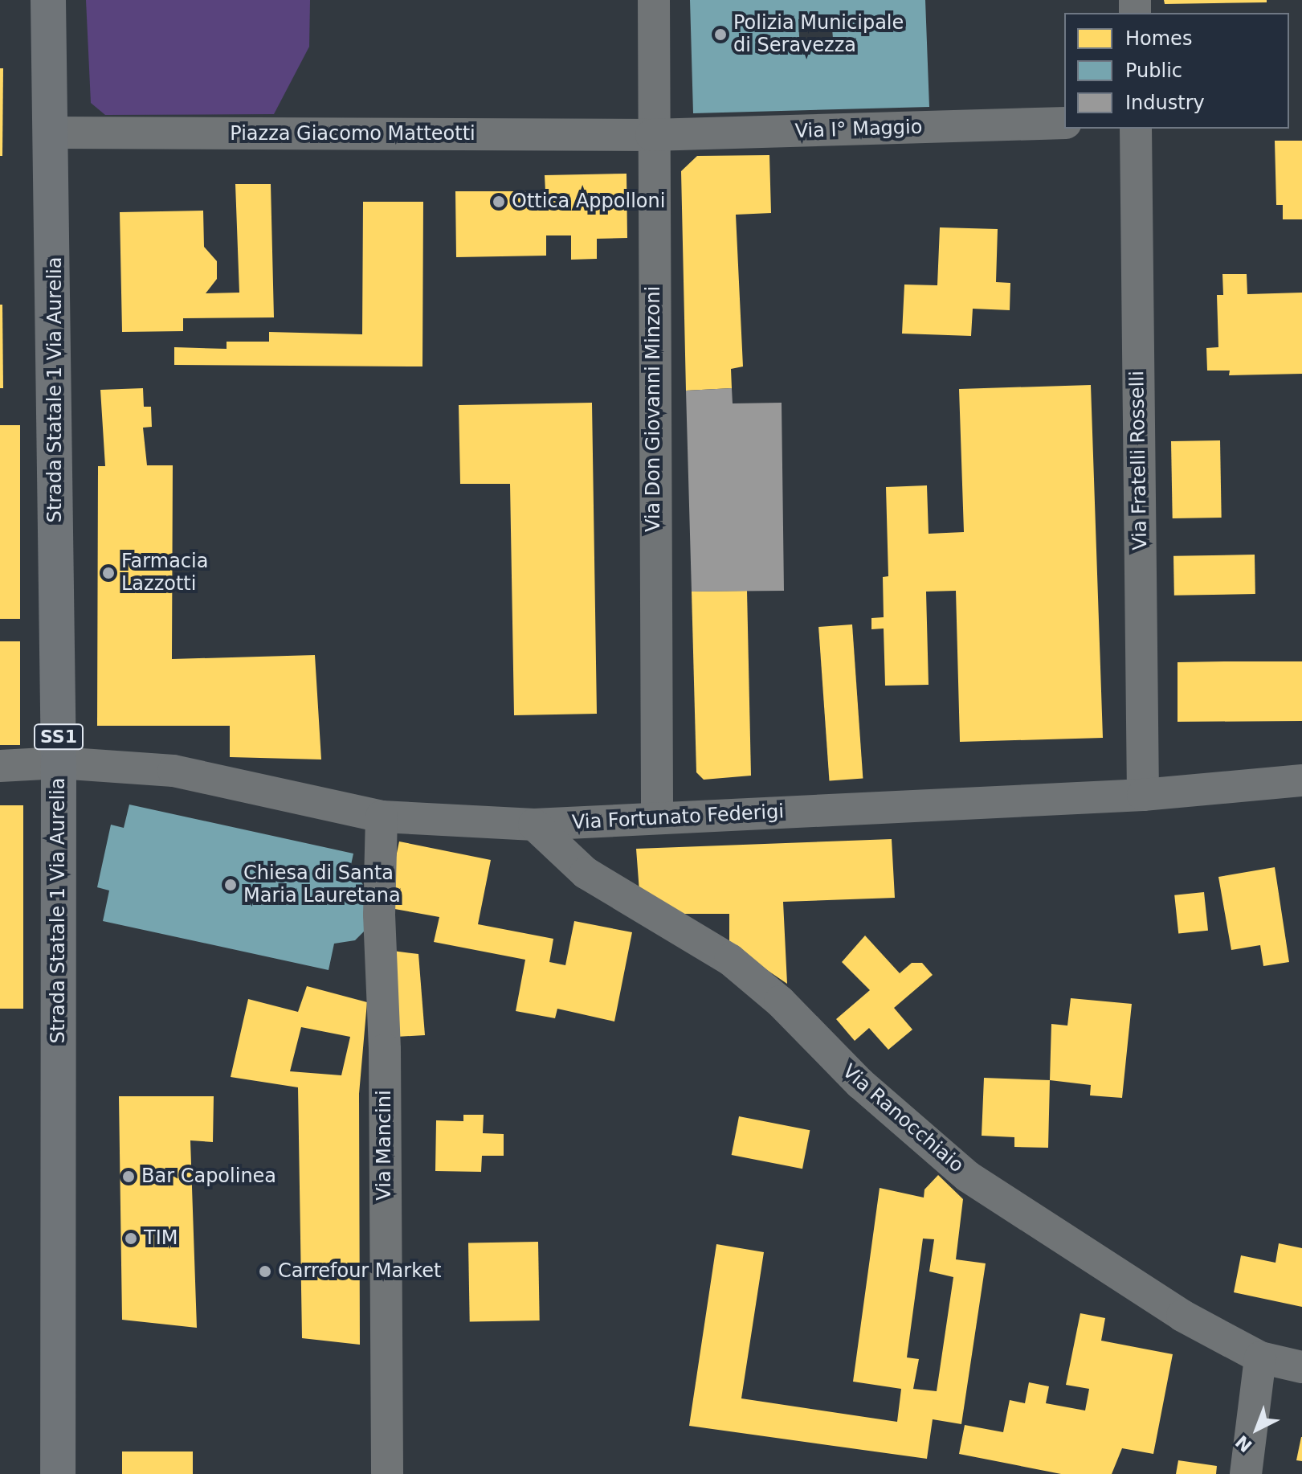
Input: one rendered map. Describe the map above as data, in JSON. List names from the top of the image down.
{
  "streets": {
    "main road": ["Strada Statale 1 Via Aurelia", "SS1"],
    "street": [
      "Via I° Maggio",
      "Piazza Giacomo Matteotti",
      "Via Don Giovanni Minzoni",
      "Via Fratelli Rosselli",
      "Via Fortunato Federigi",
      "Via Ranocchiaio",
      "Via Mancini"
    ]
  },
  "crossings": [
    ["Via I° Maggio", "Piazza Giacomo Matteotti"],
    ["Via I° Maggio", "Via Don Giovanni Minzoni"],
    ["Piazza Giacomo Matteotti", "Strada Statale 1 Via Aurelia"],
    ["Piazza Giacomo Matteotti", "Via Don Giovanni Minzoni"],
    ["Strada Statale 1 Via Aurelia", "Via Fortunato Federigi"],
    ["Via Don Giovanni Minzoni", "Via Fortunato Federigi"],
    ["Via Fratelli Rosselli", "Via Fortunato Federigi"],
    ["Via Fortunato Federigi", "Via Ranocchiaio"],
    ["Via Fortunato Federigi", "Via Mancini"]
  ],
  "places": [
    "Polizia Municipale di Seravezza",
    "Ottica Appolloni",
    "Farmacia Lazzotti",
    "Chiesa di Santa Maria Lauretana",
    "Bar Capolinea",
    "TIM",
    "Carrefour Market"
  ],
  "legend": ["Homes", "Public", "Industry"],
  "north": "bottom left"
}
